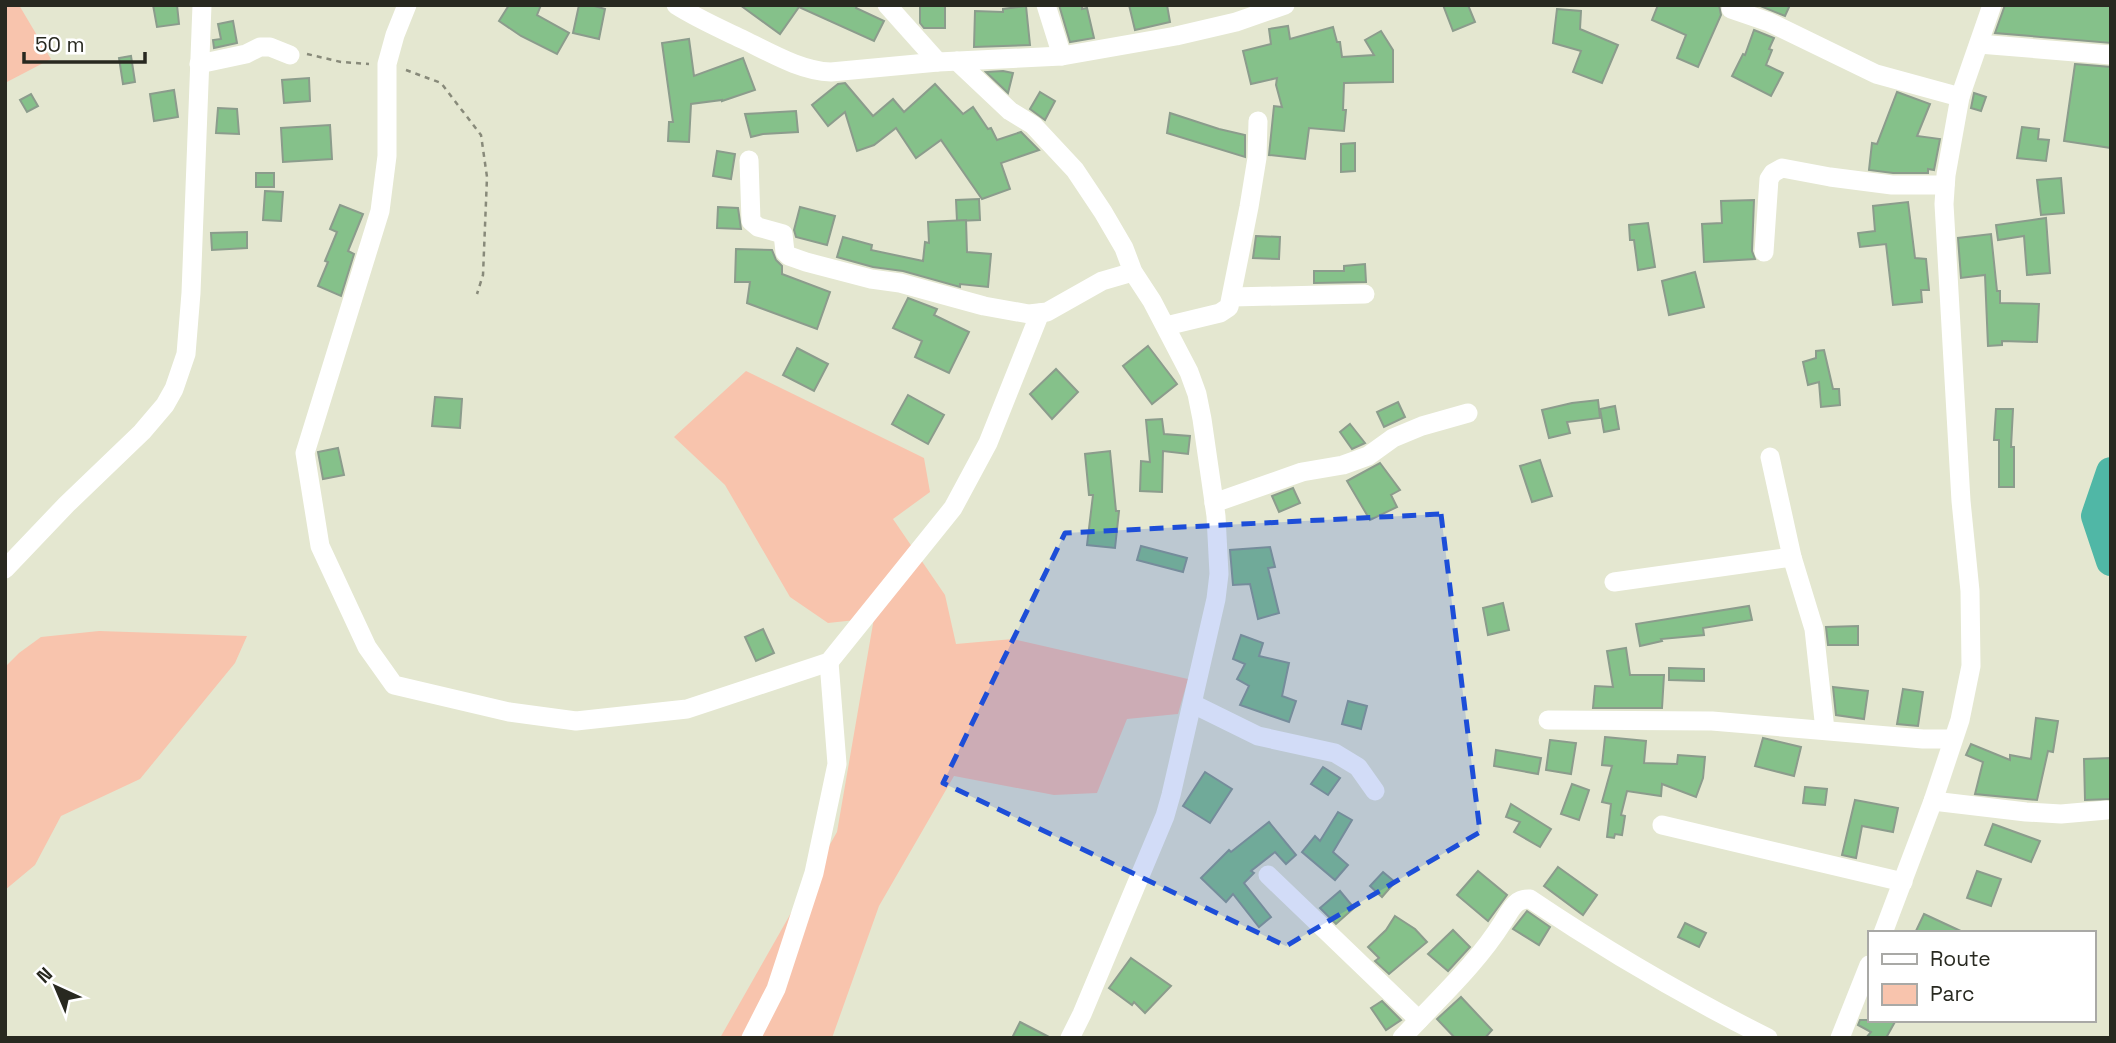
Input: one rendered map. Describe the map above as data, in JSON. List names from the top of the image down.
{
  "legend": ["Route", "Parc"],
  "scale_bar": "50 m",
  "north": "top left"
}
